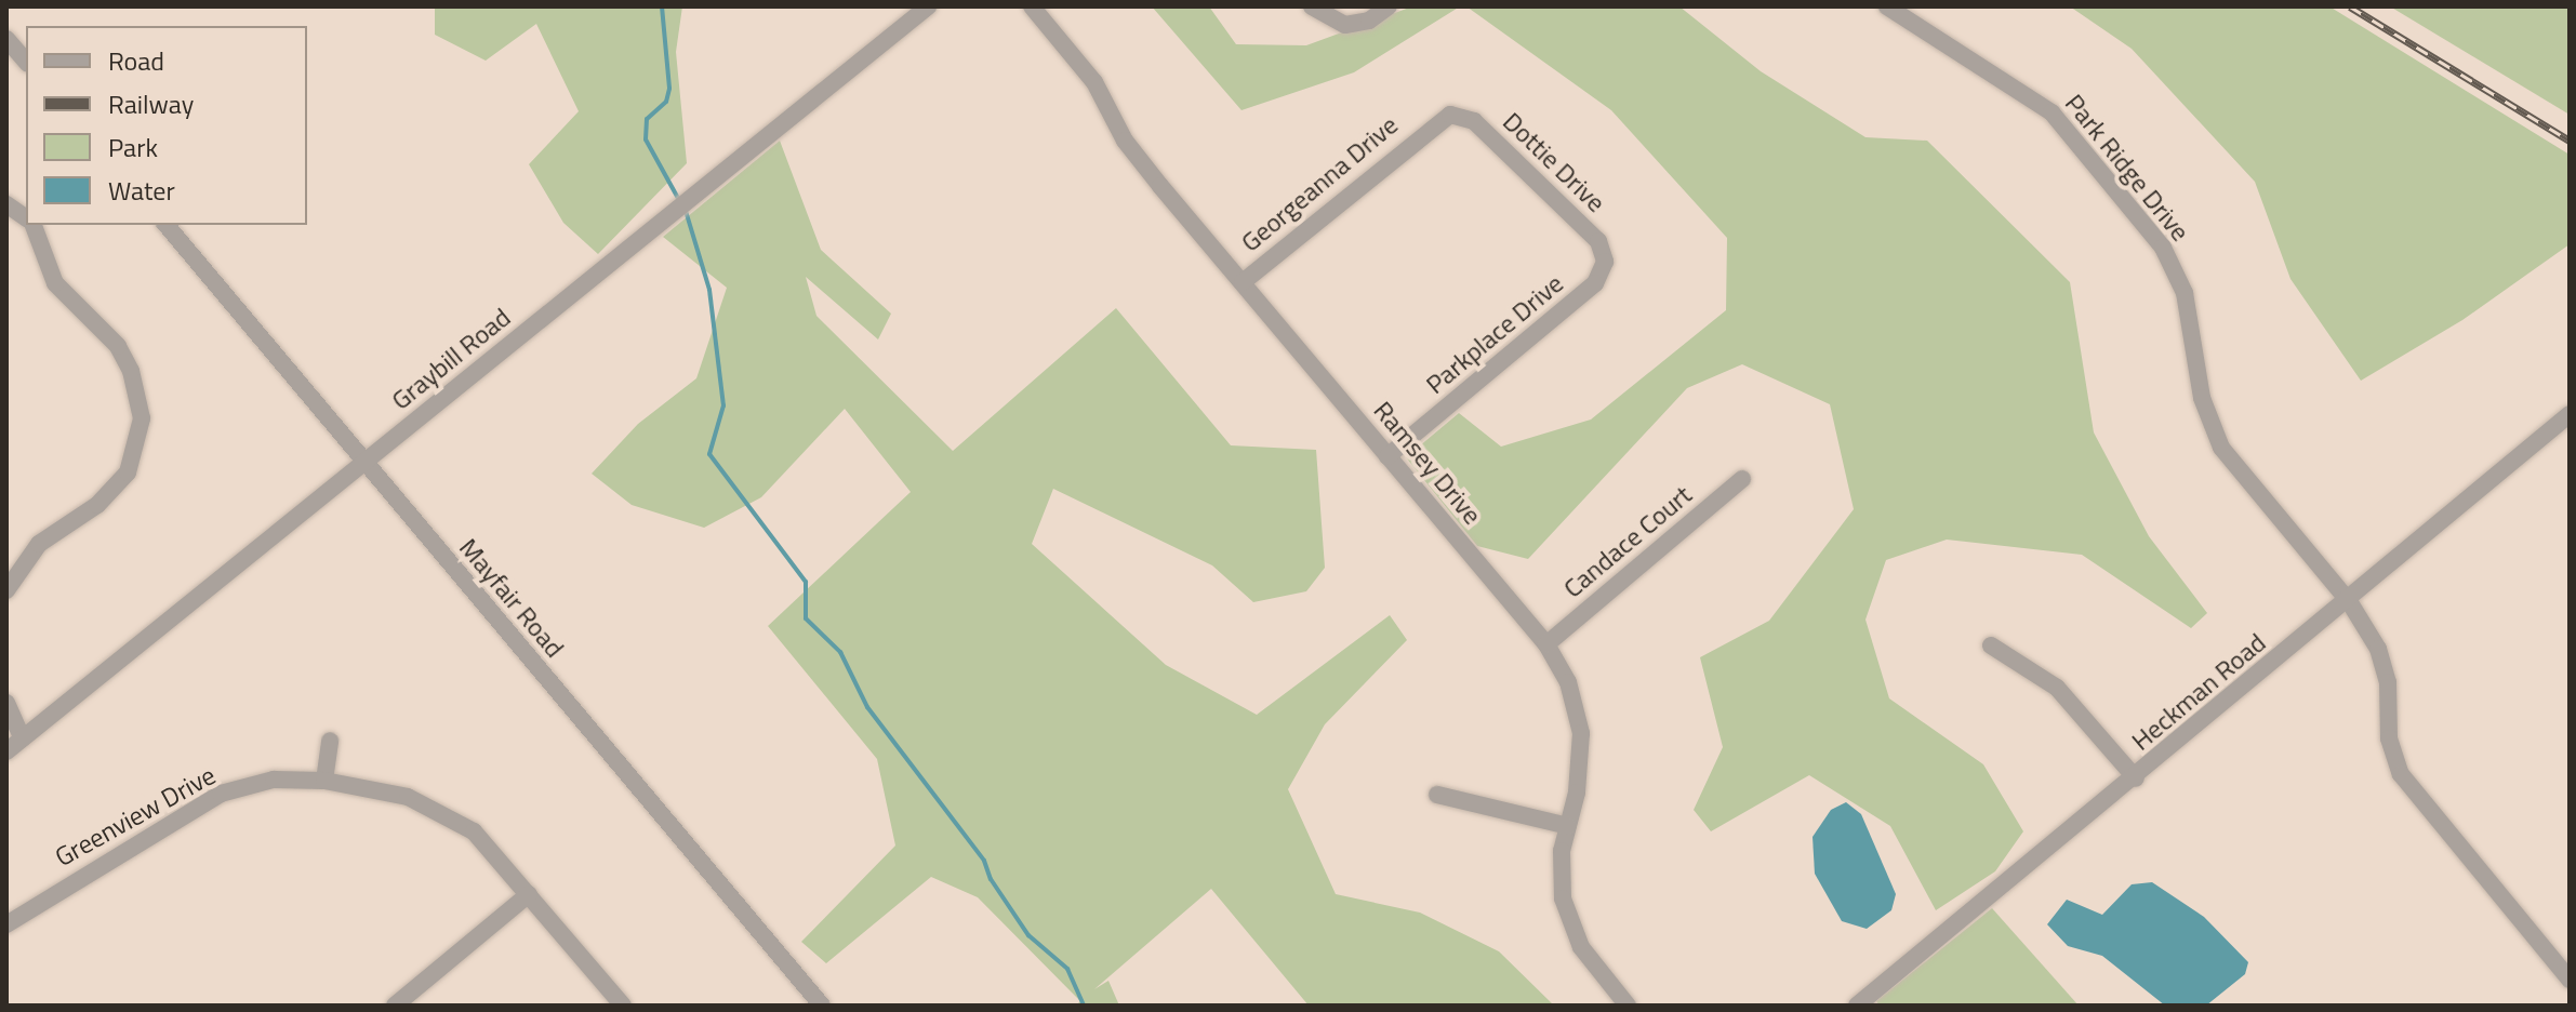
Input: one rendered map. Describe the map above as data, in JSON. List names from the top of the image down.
{
  "streets": {
    "street": [
      "Dottie Drive",
      "Park Ridge Drive",
      "Georgeanna Drive",
      "Parkplace Drive",
      "Graybill Road",
      "Ramsey Drive",
      "Candace Court",
      "Mayfair Road",
      "Heckman Road",
      "Greenview Drive"
    ]
  },
  "crossings": [
    ["Dottie Drive", "Georgeanna Drive"],
    ["Dottie Drive", "Parkplace Drive"],
    ["Park Ridge Drive", "Heckman Road"],
    ["Georgeanna Drive", "Ramsey Drive"],
    ["Parkplace Drive", "Ramsey Drive"],
    ["Graybill Road", "Mayfair Road"],
    ["Ramsey Drive", "Candace Court"]
  ],
  "legend": [
    "Road",
    "Railway",
    "Park",
    "Water"
  ]
}
